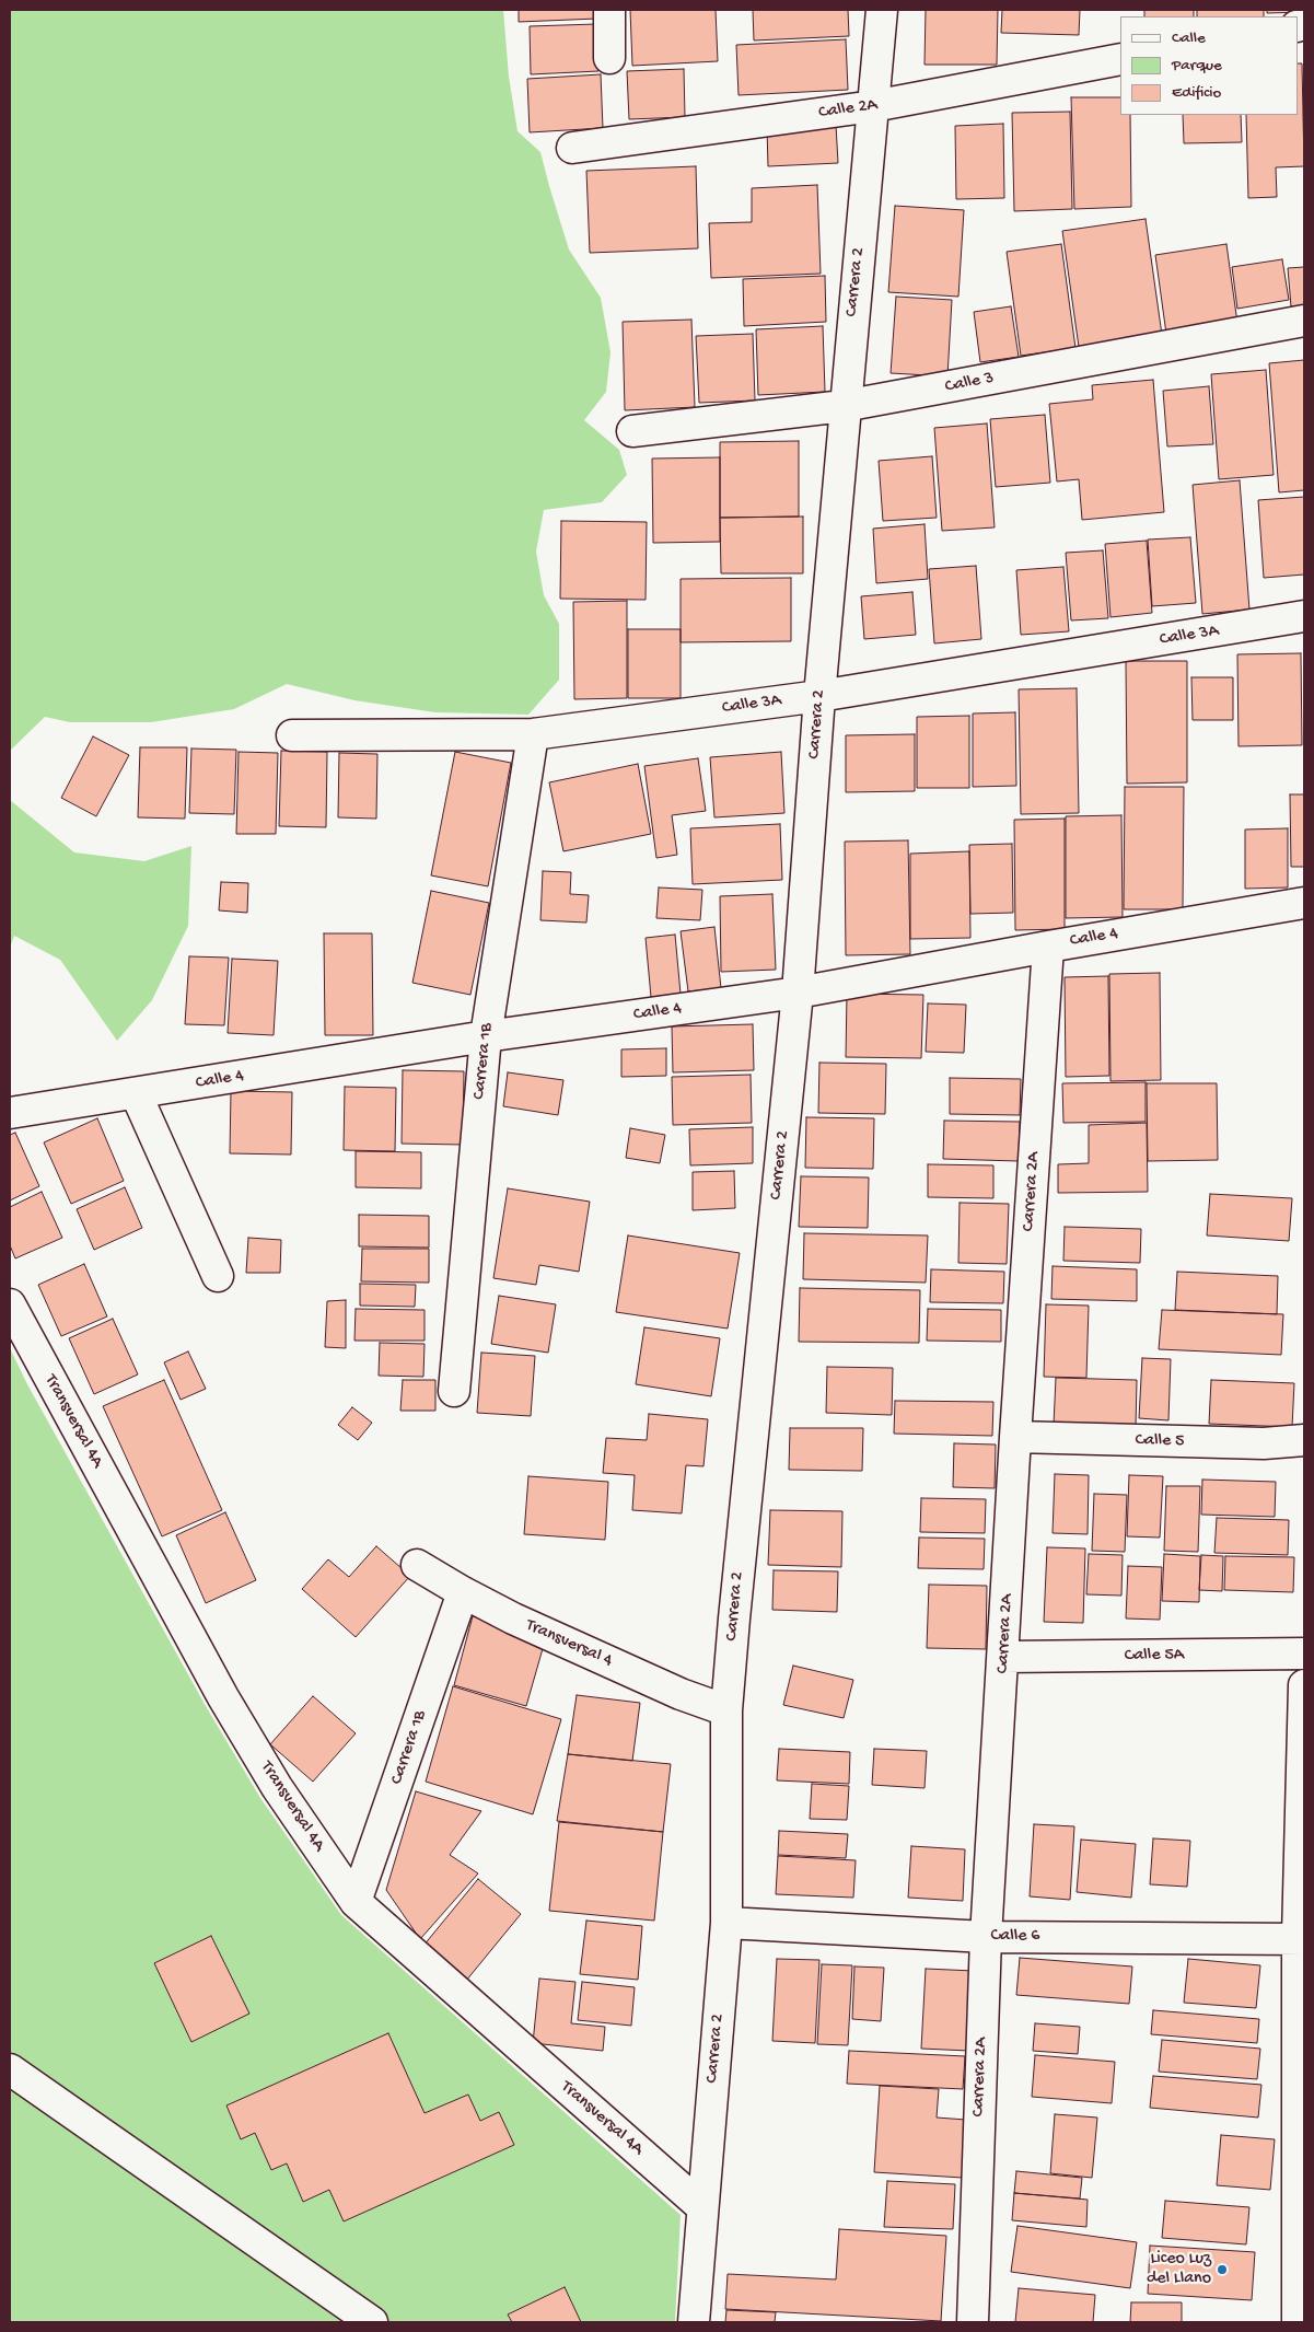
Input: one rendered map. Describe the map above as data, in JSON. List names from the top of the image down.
{
  "streets": {
    "street": [
      "Calle 2A",
      "Carrera 2",
      "Calle 3",
      "Calle 3A",
      "Calle 4",
      "Carrera 1B",
      "Carrera 2A",
      "Transversal 4A",
      "Calle 5",
      "Transversal 4",
      "Calle 5A",
      "Calle 6"
    ]
  },
  "crossings": [
    ["Calle 2A", "Carrera 2"],
    ["Carrera 2", "Calle 3"],
    ["Carrera 2", "Calle 3A"],
    ["Carrera 2", "Calle 4"],
    ["Carrera 2", "Transversal 4A"],
    ["Carrera 2", "Transversal 4"],
    ["Carrera 2", "Calle 6"],
    ["Calle 3A", "Carrera 1B"],
    ["Calle 4", "Carrera 1B"],
    ["Calle 4", "Carrera 2A"],
    ["Carrera 1B", "Transversal 4A"],
    ["Carrera 1B", "Transversal 4"],
    ["Carrera 2A", "Calle 5"],
    ["Carrera 2A", "Calle 5A"],
    ["Carrera 2A", "Calle 6"]
  ],
  "places": ["Liceo Luz del Llano"],
  "legend": ["Calle", "Parque", "Edificio"]
}
